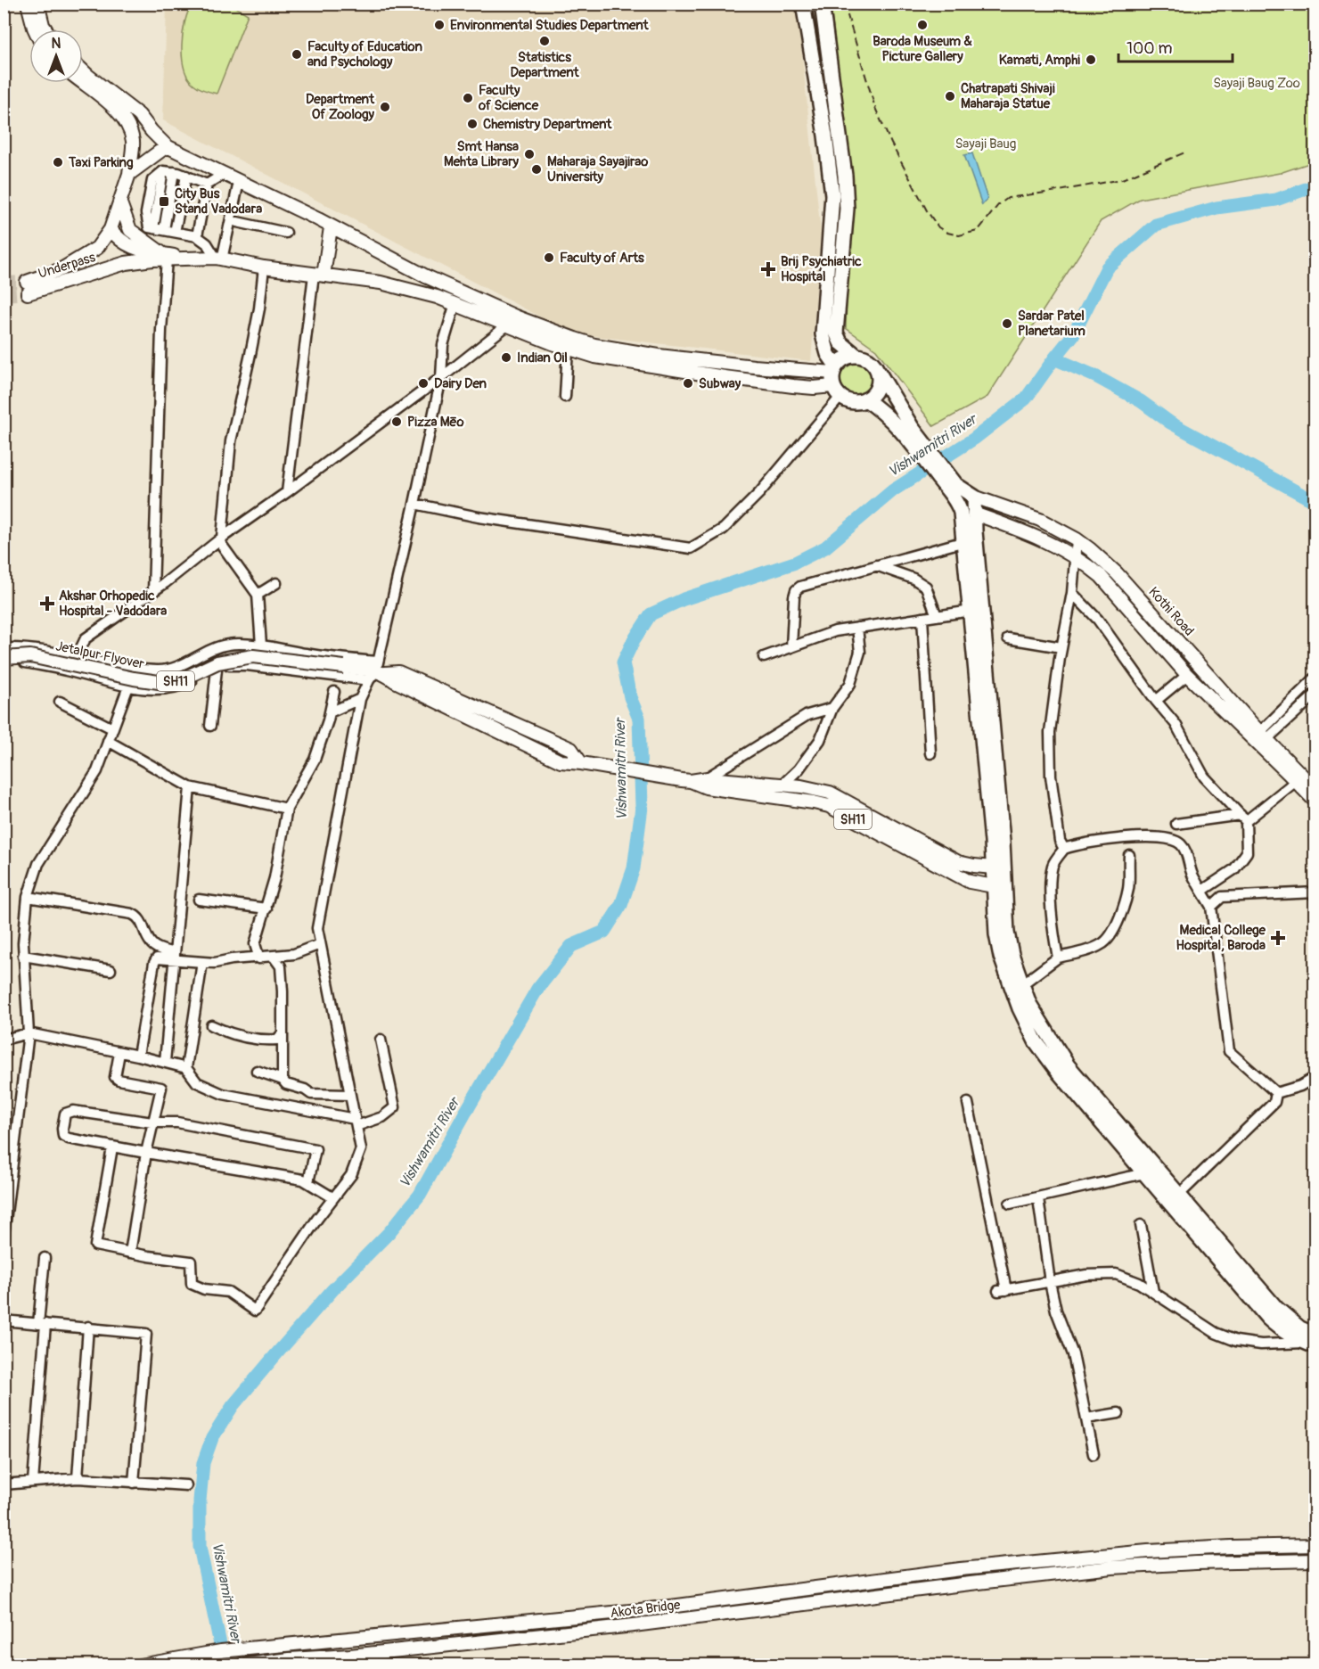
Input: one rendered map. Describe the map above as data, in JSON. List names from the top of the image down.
{
  "streets": {
    "main road": [
      "Underpass",
      "Kothi Road",
      "Jetalpur Flyover",
      "SH11",
      "Akota Bridge"
    ]
  },
  "crossings": [
    ["Jetalpur Flyover", "SH11"]
  ],
  "water": ["Vishwamitri River"],
  "parks": ["Sayaji Baug Zoo", "Sayaji Baug"],
  "places": {
    "other": [
      "Environmental Studies Department",
      "Baroda Museum & Picture Gallery",
      "Statistics Department",
      "Faculty of Education and Psychology",
      "Kamati, Amphi",
      "Chatrapati Shivaji Maharaja Statue",
      "Faculty of Science",
      "Department Of Zoology",
      "Chemistry Department",
      "Smt Hansa Mehta Library",
      "Taxi Parking",
      "Maharaja Sayajirao University",
      "Faculty of Arts",
      "Sardar Patel Planetarium",
      "Indian Oil",
      "Dairy Den",
      "Subway",
      "Pizza Mēo"
    ],
    "transit": ["City Bus Stand Vadodara"],
    "health": ["Brij Psychiatric Hospital", "Akshar Orhopedic Hospital - Vadodara", "Medical College Hospital, Baroda"]
  },
  "scale_bar": "100 m",
  "north": "top"
}
